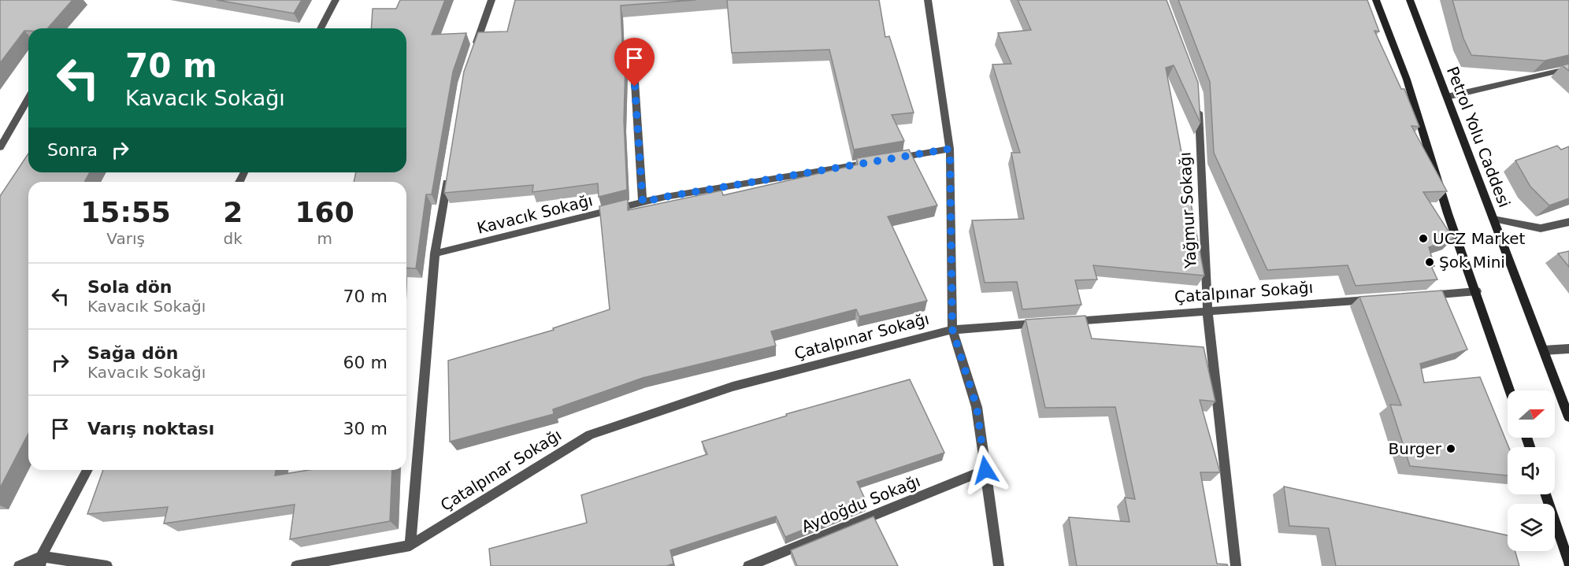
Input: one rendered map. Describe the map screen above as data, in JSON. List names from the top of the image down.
{
  "streets": {
    "main road": ["Petrol Yolu Caddesi"],
    "street": [
      "Yağmur Sokağı",
      "Kavacık Sokağı",
      "Çatalpınar Sokağı",
      "Aydoğdu Sokağı"
    ]
  },
  "crossings": [
    ["Yağmur Sokağı", "Çatalpınar Sokağı"]
  ],
  "places": ["UCZ Market", "Şok Mini", "Burger"],
  "north": "right",
  "page": {
    "turn": ["70 m", "Kavacık Sokağı"],
    "then": "Sonra",
    "eta": [
      "15:55",
      "Varış",
      "2",
      "dk",
      "160",
      "m"
    ],
    "list": [
      {
        "name": "Sola dön",
        "note": "Kavacık Sokağı",
        "value": "70 m"
      },
      {
        "name": "Sağa dön",
        "note": "Kavacık Sokağı",
        "value": "60 m"
      },
      {
        "name": "Varış noktası",
        "value": "30 m"
      }
    ]
  }
}
